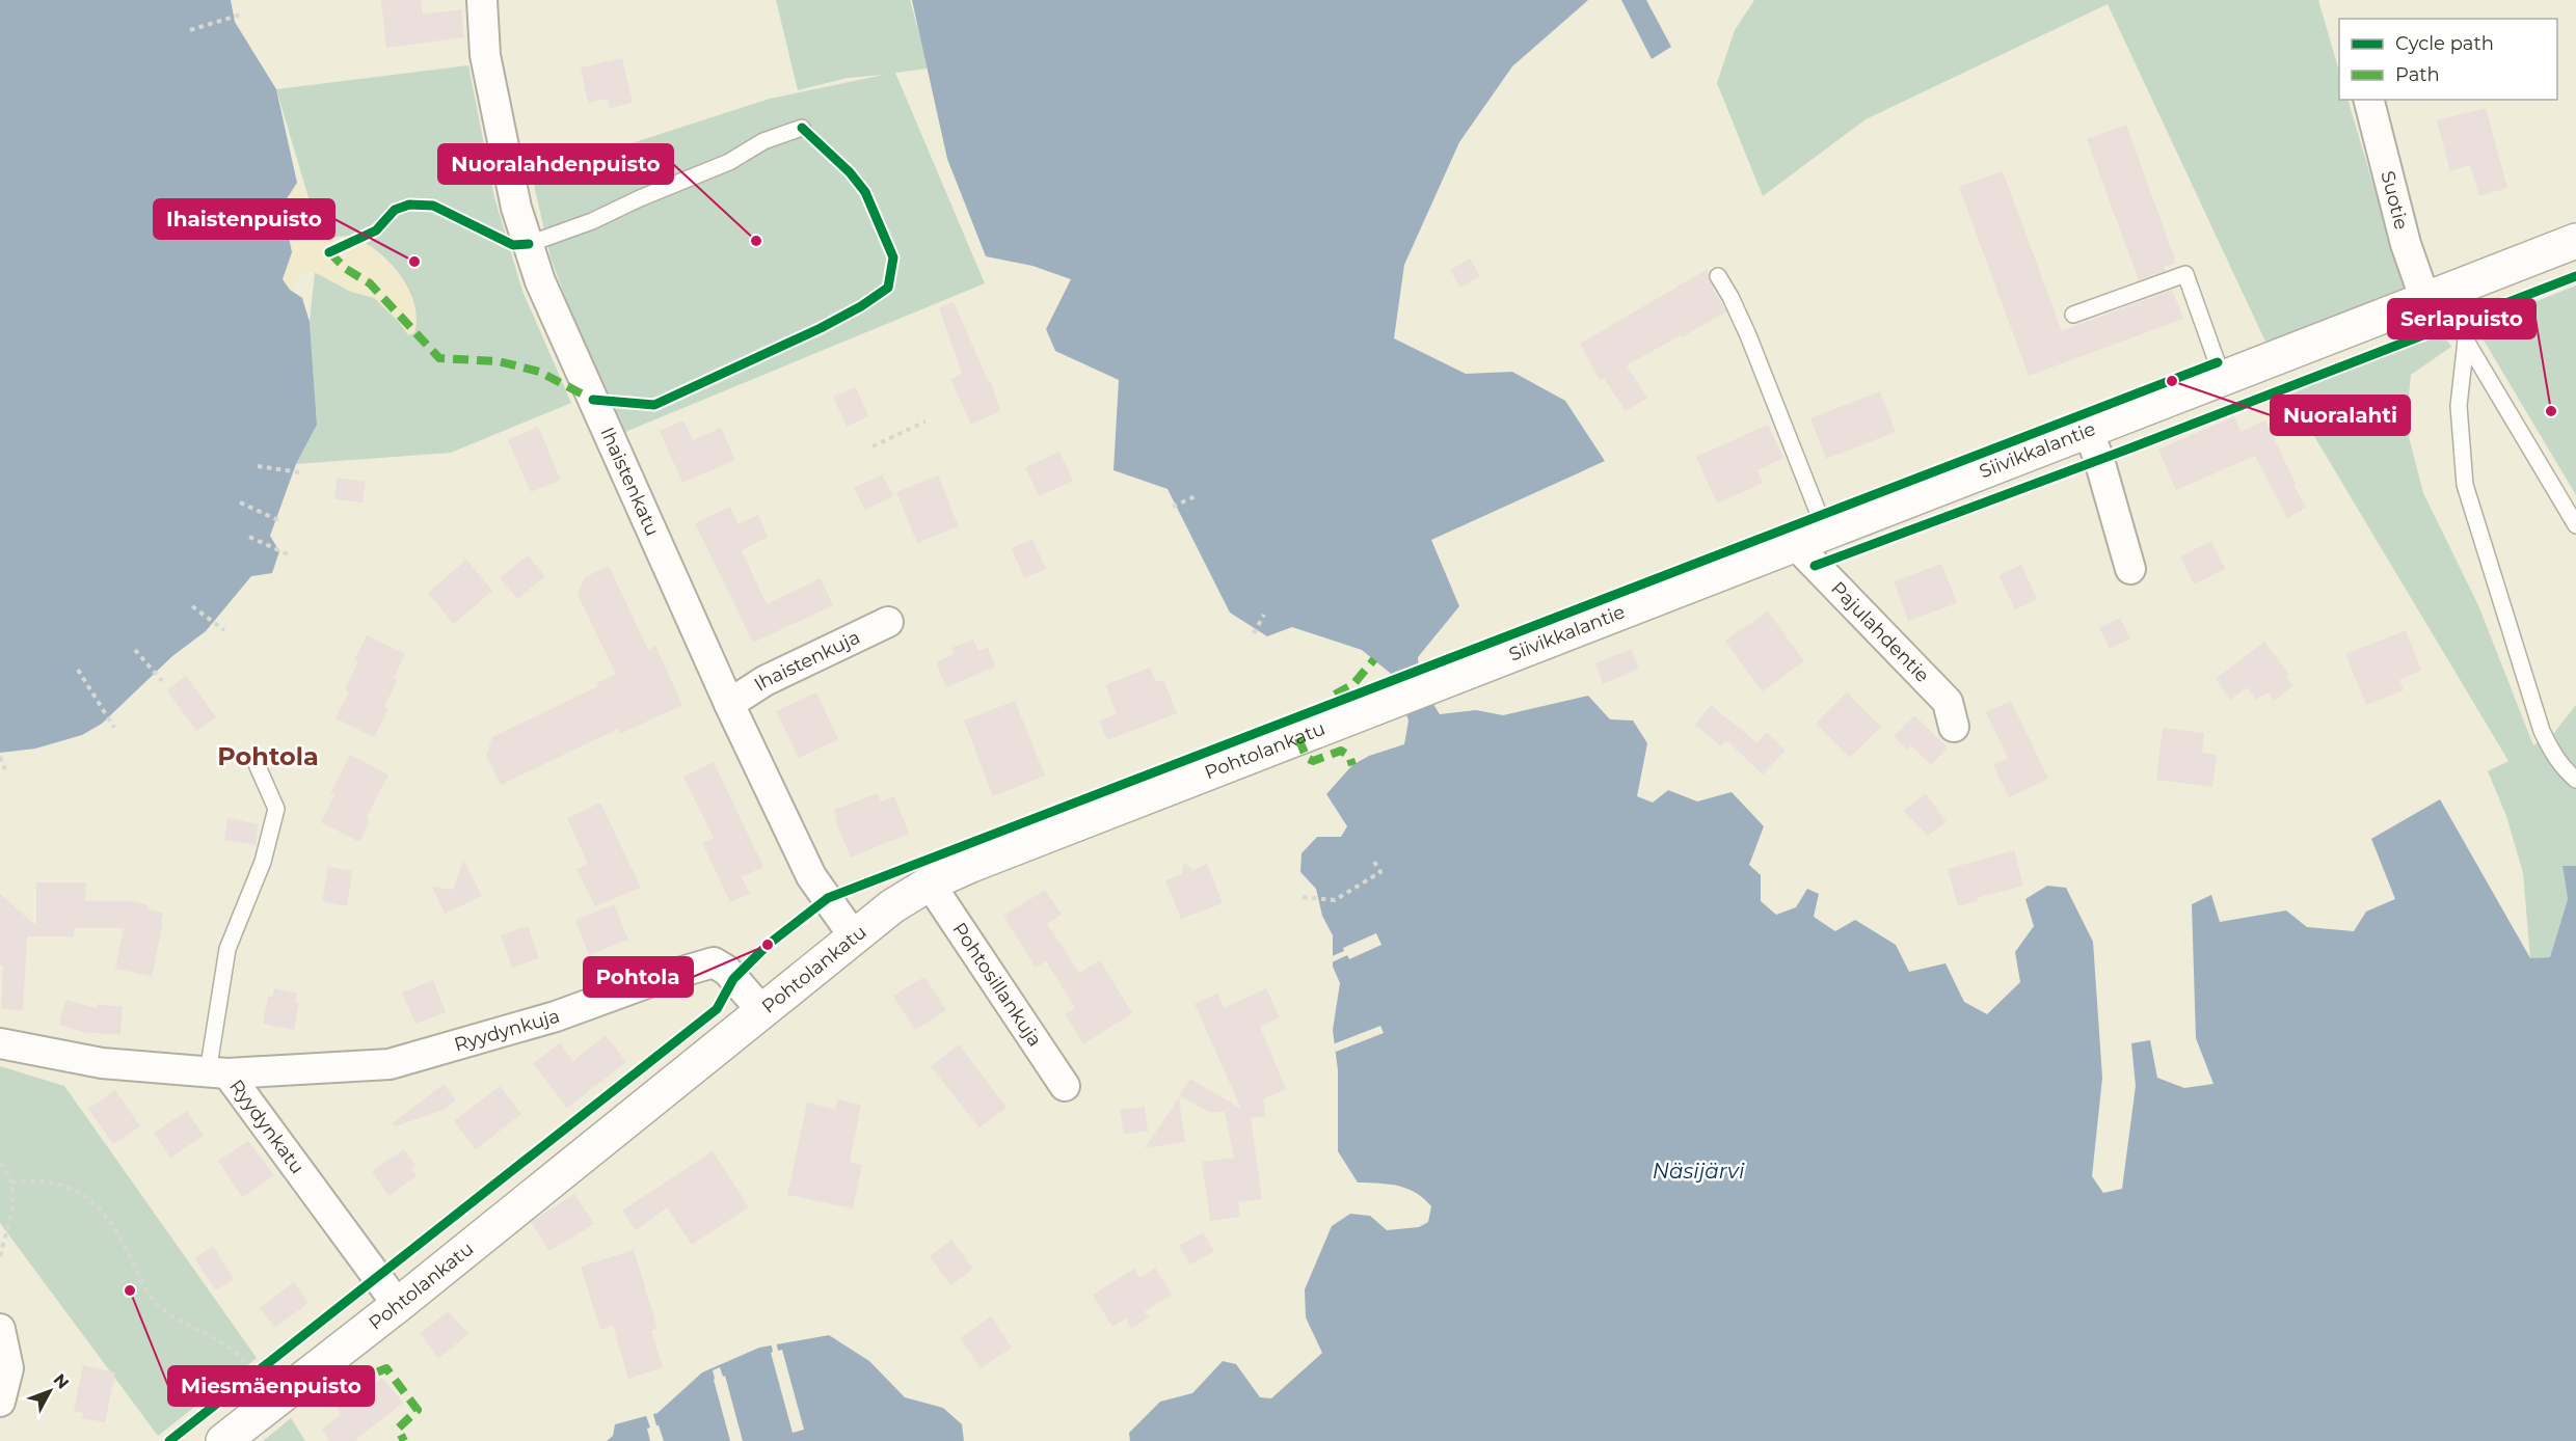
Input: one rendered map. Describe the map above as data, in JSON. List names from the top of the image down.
{
  "streets": {
    "main road": ["Siivikkalantie", "Pohtolankatu"],
    "street": [
      "Suotie",
      "Ihaistenkatu",
      "Pajulahdentie",
      "Ihaistenkuja",
      "Pohtosillankuja",
      "Ryydynkuja",
      "Ryydynkatu"
    ]
  },
  "crossings": [
    ["Suotie", "Siivikkalantie"],
    ["Siivikkalantie", "Pajulahdentie"],
    ["Siivikkalantie", "Pohtolankatu"],
    ["Ihaistenkatu", "Ihaistenkuja"],
    ["Ihaistenkatu", "Pohtolankatu"],
    ["Pohtolankatu", "Pohtosillankuja"],
    ["Pohtolankatu", "Ryydynkuja"],
    ["Pohtolankatu", "Ryydynkatu"],
    ["Ryydynkuja", "Ryydynkatu"]
  ],
  "districts": ["Pohtola"],
  "water": ["Näsijärvi"],
  "places": [
    "Nuoralahdenpuisto",
    "Ihaistenpuisto",
    "Nuoralahti",
    "Serlapuisto",
    "Pohtola",
    "Miesmäenpuisto"
  ],
  "legend": ["Cycle path", "Path"],
  "north": "top right"
}
